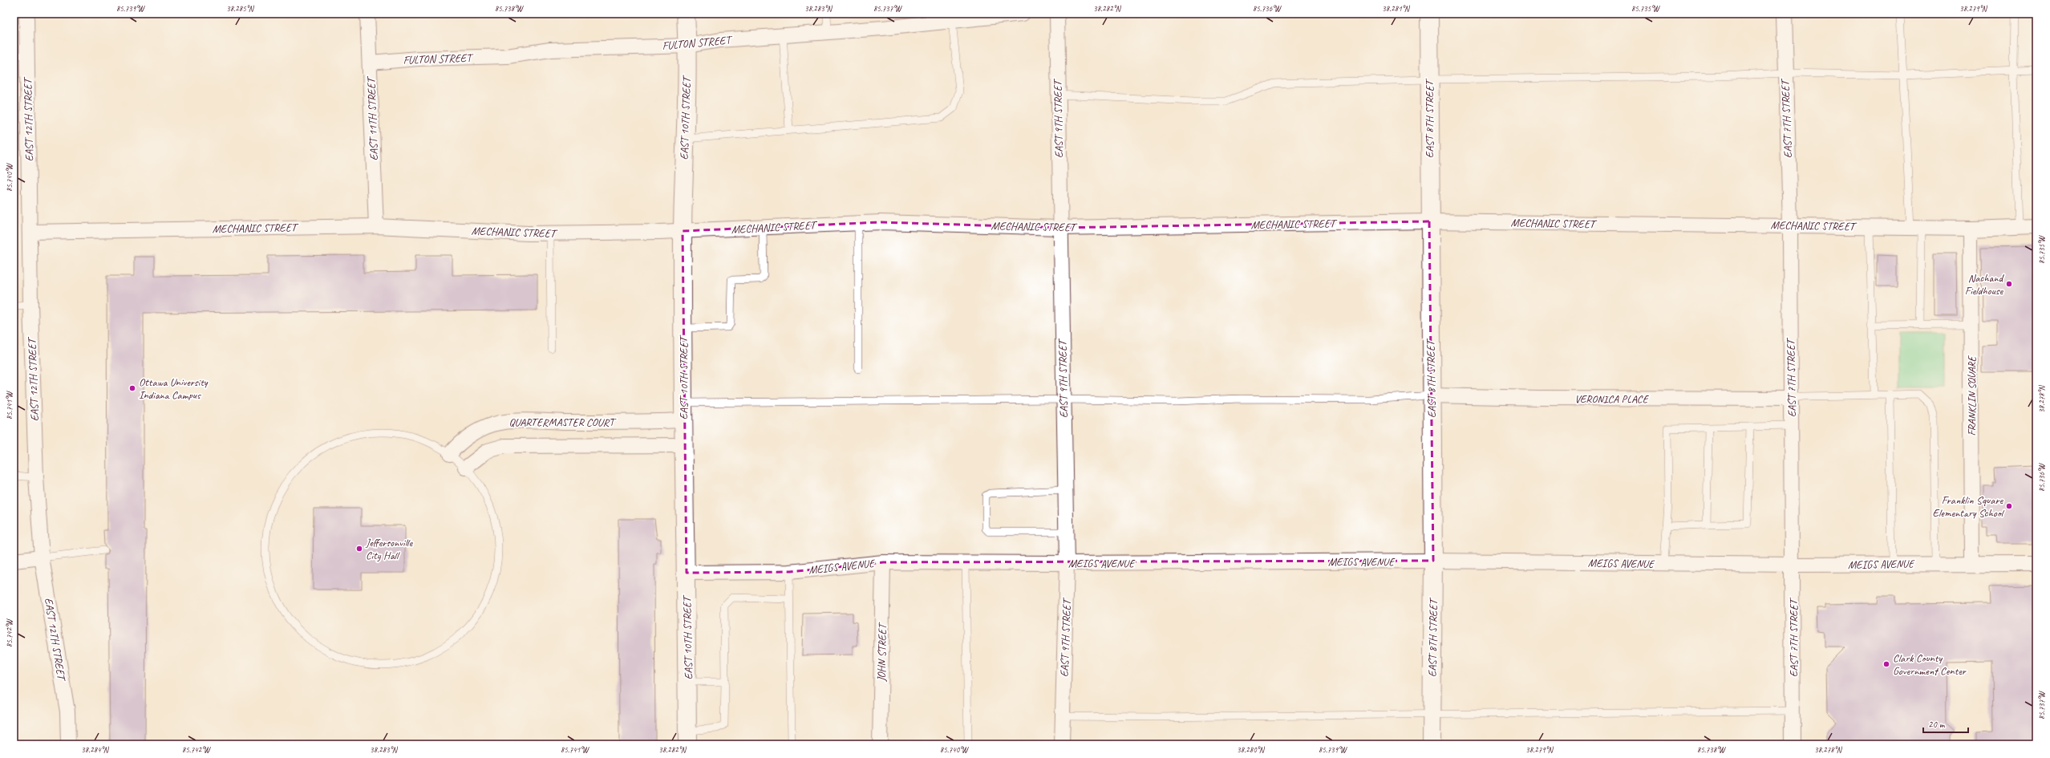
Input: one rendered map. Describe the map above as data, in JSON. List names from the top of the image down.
{
  "streets": {
    "main road": ["EAST 10TH STREET", "EAST 8TH STREET"],
    "street": [
      "FULTON STREET",
      "EAST 11TH STREET",
      "EAST 9TH STREET",
      "EAST 7TH STREET",
      "EAST 12TH STREET",
      "MECHANIC STREET",
      "FRANKLIN SQUARE",
      "VERONICA PLACE",
      "QUARTERMASTER COURT",
      "MEIGS AVENUE",
      "JOHN STREET"
    ]
  },
  "crossings": [
    ["FULTON STREET", "EAST 10TH STREET"],
    ["FULTON STREET", "EAST 11TH STREET"],
    ["EAST 10TH STREET", "MECHANIC STREET"],
    ["EAST 10TH STREET", "QUARTERMASTER COURT"],
    ["EAST 10TH STREET", "MEIGS AVENUE"],
    ["EAST 11TH STREET", "MECHANIC STREET"],
    ["EAST 9TH STREET", "MECHANIC STREET"],
    ["EAST 9TH STREET", "MEIGS AVENUE"],
    ["EAST 8TH STREET", "MECHANIC STREET"],
    ["EAST 8TH STREET", "VERONICA PLACE"],
    ["EAST 8TH STREET", "MEIGS AVENUE"],
    ["EAST 7TH STREET", "MECHANIC STREET"],
    ["EAST 7TH STREET", "VERONICA PLACE"],
    ["EAST 7TH STREET", "MEIGS AVENUE"],
    ["EAST 12TH STREET", "MECHANIC STREET"],
    ["MECHANIC STREET", "FRANKLIN SQUARE"],
    ["FRANKLIN SQUARE", "MEIGS AVENUE"],
    ["MEIGS AVENUE", "JOHN STREET"]
  ],
  "places": [
    "Nachand Fieldhouse",
    "Ottawa University Indiana Campus",
    "Franklin Square Elementary School",
    "Jeffersonville City Hall",
    "Clark County Government Center"
  ],
  "scale_bar": "20 m",
  "coordinates": [
    "85.739°W",
    "38.285°N",
    "85.738°W",
    "38.283°N",
    "85.737°W",
    "38.282°N",
    "85.736°W",
    "38.281°N",
    "85.735°W",
    "38.279°N",
    "85.740°W",
    "38.278°N",
    "85.741°W",
    "85.742°W",
    "38.284°N",
    "38.280°N"
  ]
}
